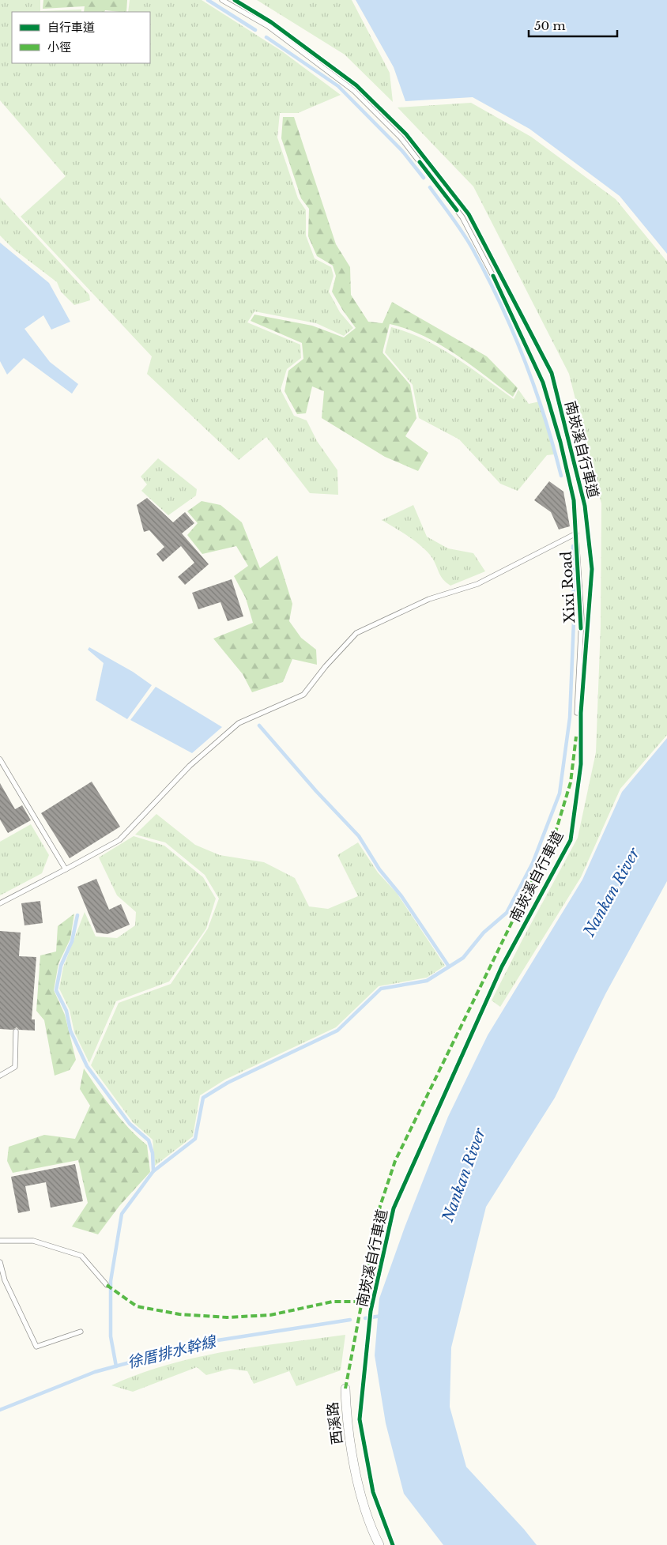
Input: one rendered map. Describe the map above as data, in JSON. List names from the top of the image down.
{
  "streets": {
    "street": ["西溪路"],
    "lane": ["Xixi Road"],
    "cycle path": ["南崁溪自行車道"]
  },
  "water": ["Nankan River", "徐厝排水幹線"],
  "legend": ["自行車道", "小徑"],
  "scale_bar": "50 m"
}
